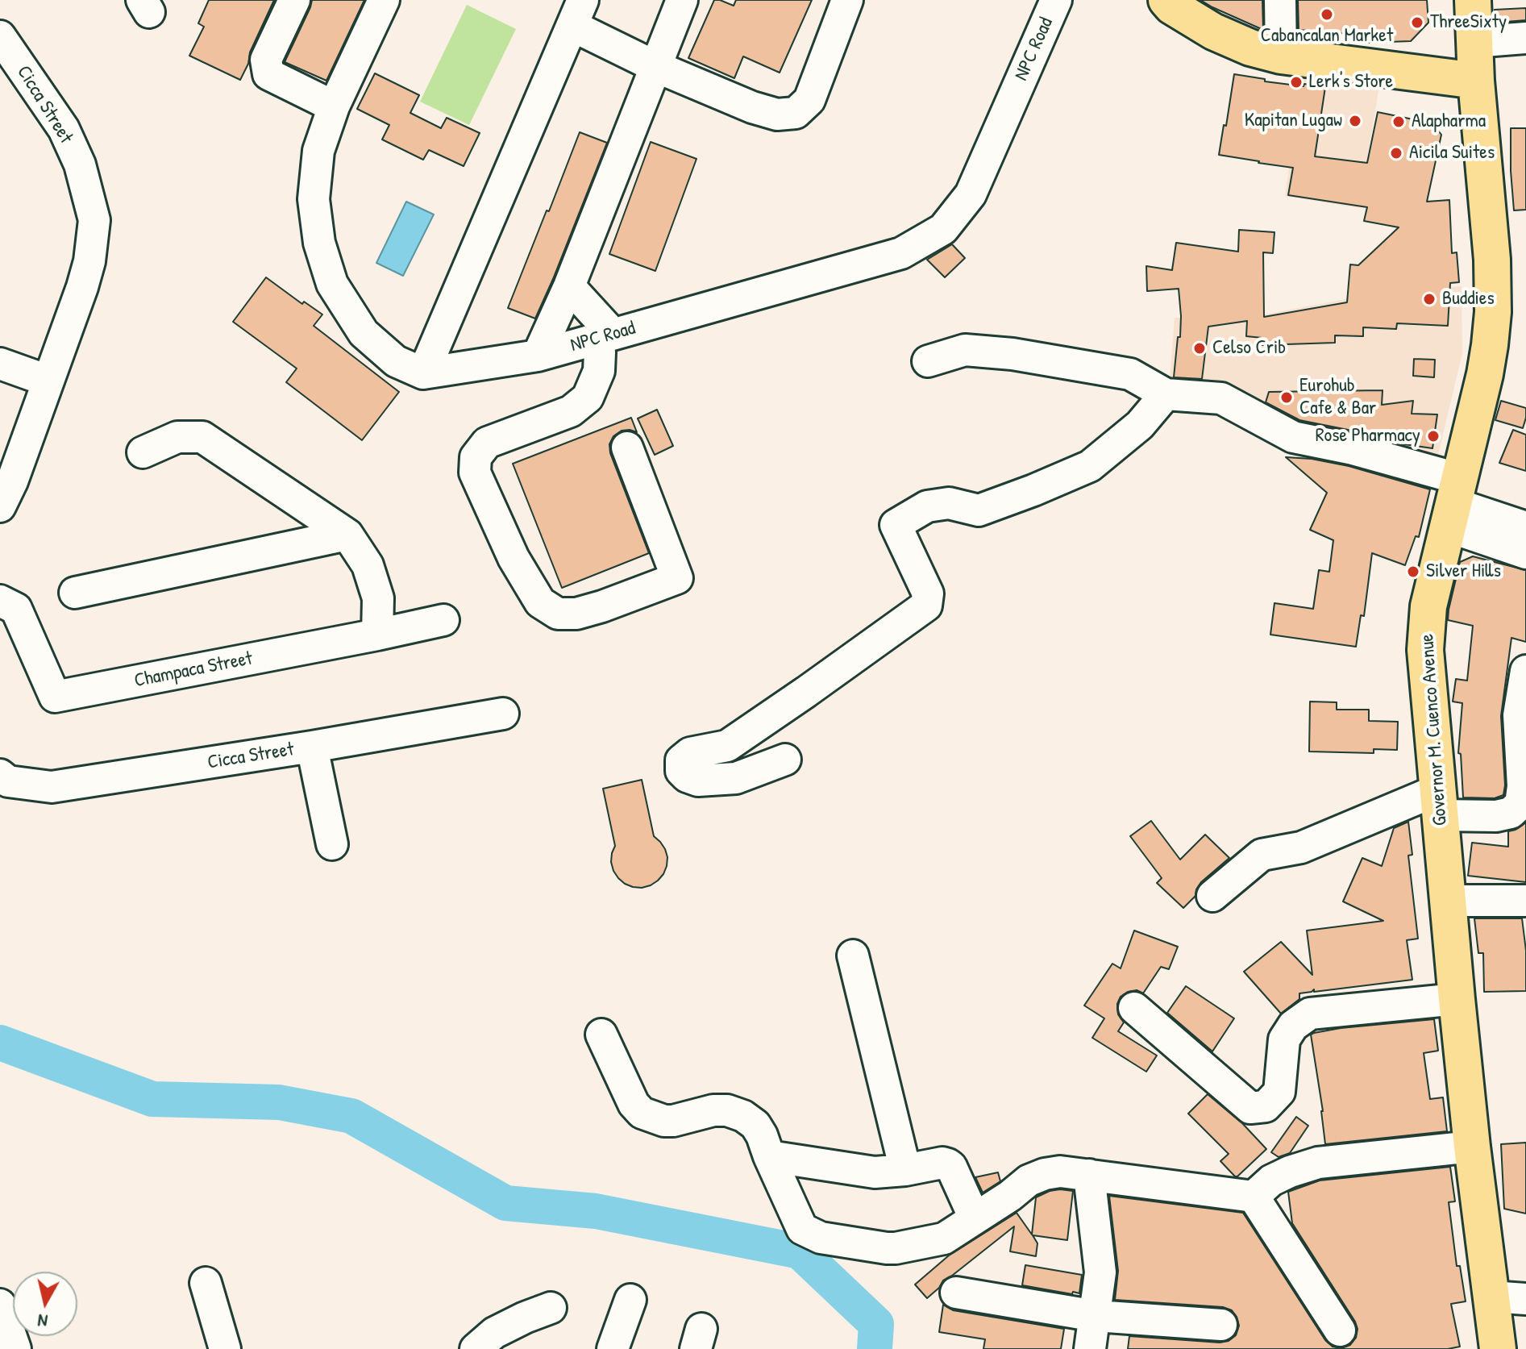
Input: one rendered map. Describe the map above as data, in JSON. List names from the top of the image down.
{
  "streets": {
    "main road": ["Governor M. Cuenco Avenue"],
    "street": ["NPC Road", "Cicca Street", "Champaca Street"]
  },
  "places": [
    "Cabancalan Market",
    "ThreeSixty",
    "Lerk's Store",
    "Kapitan Lugaw",
    "Alapharma",
    "Aicila Suites",
    "Buddies",
    "Celso Crib",
    "Eurohub Cafe & Bar",
    "Rose Pharmacy",
    "Silver Hills"
  ],
  "north": "bottom"
}
